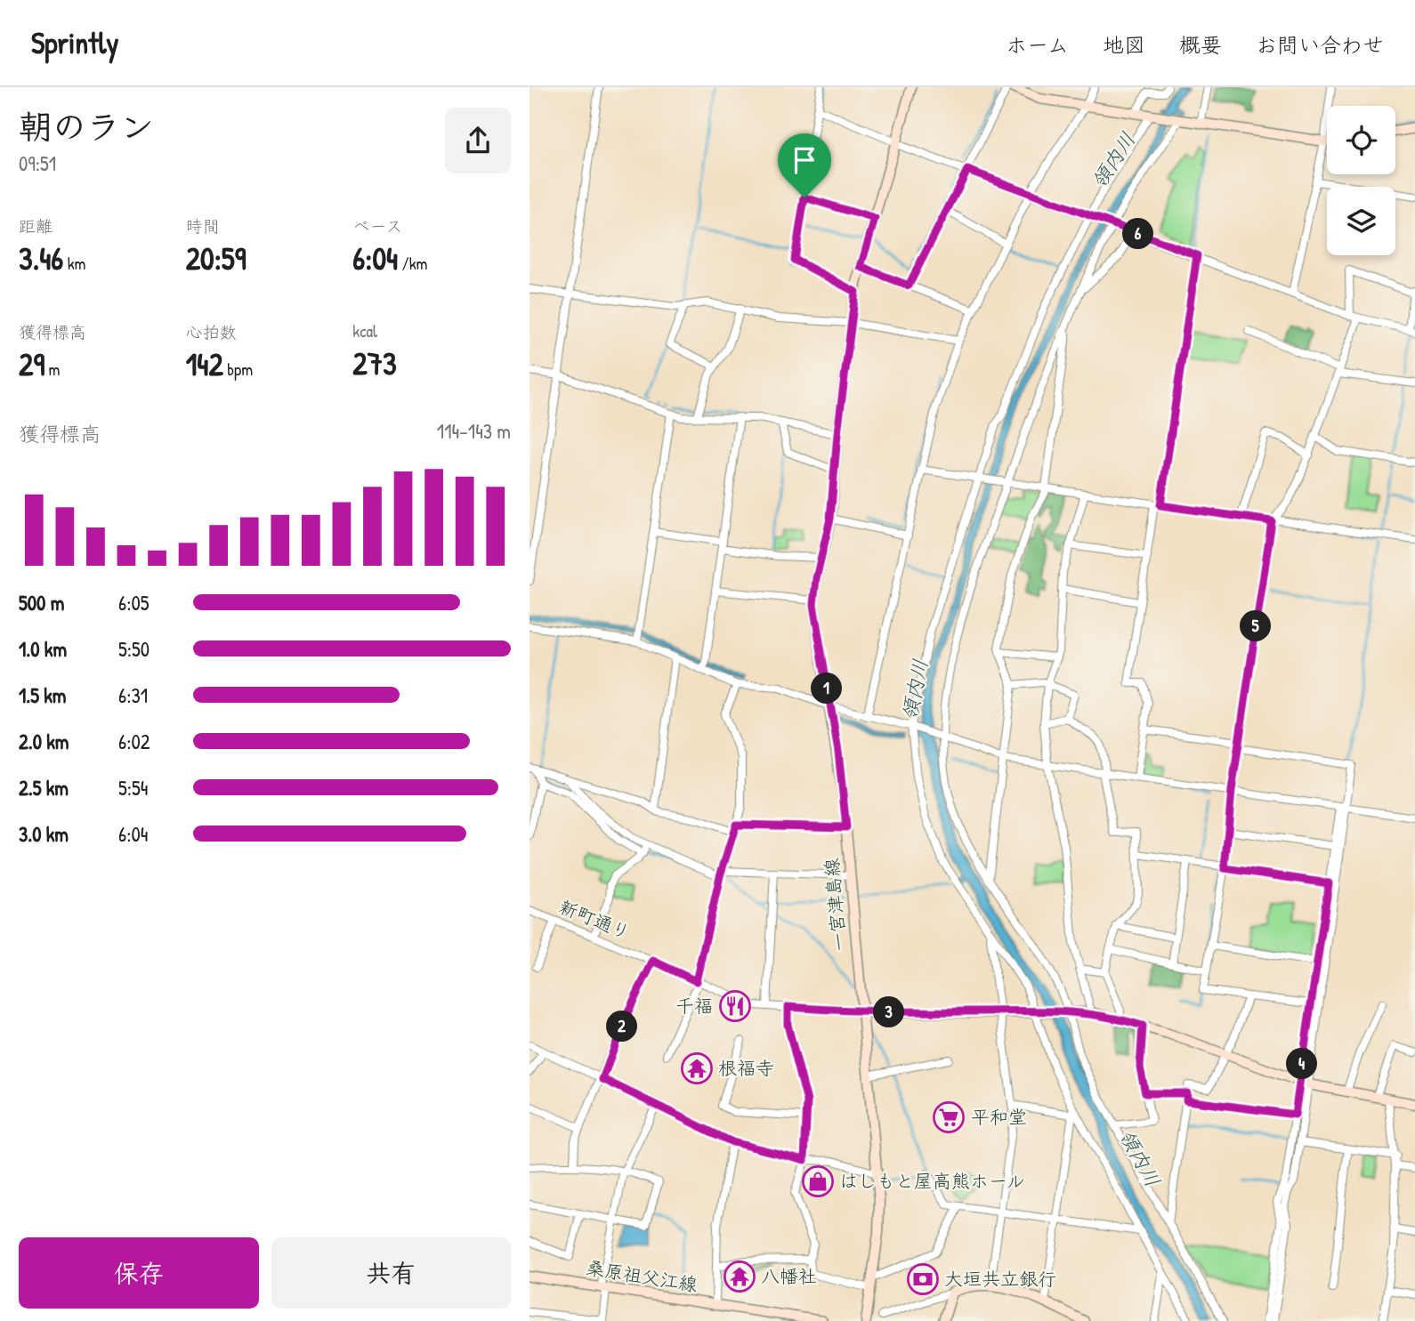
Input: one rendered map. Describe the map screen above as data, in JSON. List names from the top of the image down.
{
  "streets": {
    "main road": ["一宮津島線", "桑原祖父江線"],
    "street": ["新町通り"]
  },
  "crossings": [
    ["一宮津島線", "新町通り"]
  ],
  "water": ["領内川"],
  "places": {
    "restaurant": ["千福"],
    "temple": ["根福寺", "八幡社"],
    "supermarket": ["平和堂"],
    "shop": ["はしもと屋高熊ホール"],
    "bank": ["大垣共立銀行"]
  },
  "page": {
    "header": "Sprintly",
    "nav": [
      "ホーム",
      "地図",
      "概要",
      "お問い合わせ"
    ],
    "heading": ["朝のラン", "09:51"],
    "stats": [
      ["距離", "3.46 km"],
      ["時間", "20:59"],
      ["ペース", "6:04 /km"],
      ["獲得標高", "29 m"],
      ["心拍数", "142 bpm"],
      ["kcal", "273"]
    ],
    "pins": [
      "6",
      "5",
      "1",
      "3",
      "2",
      "4"
    ],
    "chart": ["獲得標高", "114–143 m"],
    "list": [
      {
        "name": "500 m",
        "note": "6:05"
      },
      {
        "name": "1.0 km",
        "note": "5:50"
      },
      {
        "name": "1.5 km",
        "note": "6:31"
      },
      {
        "name": "2.0 km",
        "note": "6:02"
      },
      {
        "name": "2.5 km",
        "note": "5:54"
      },
      {
        "name": "3.0 km",
        "note": "6:04"
      }
    ],
    "buttons": ["保存", "共有"]
  }
}
